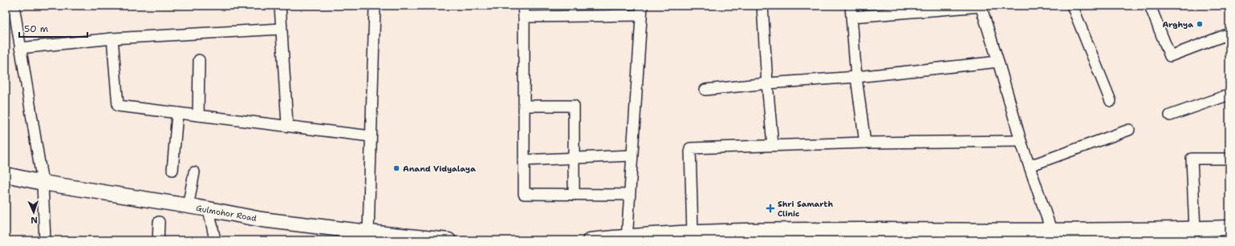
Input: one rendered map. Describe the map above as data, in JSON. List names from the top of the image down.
{
  "streets": {
    "street": ["Gulmohor Road"]
  },
  "places": {
    "other": ["Arghya", "Anand Vidyalaya"],
    "health": ["Shri Samarth Clinic"]
  },
  "scale_bar": "50 m",
  "north": "bottom"
}
